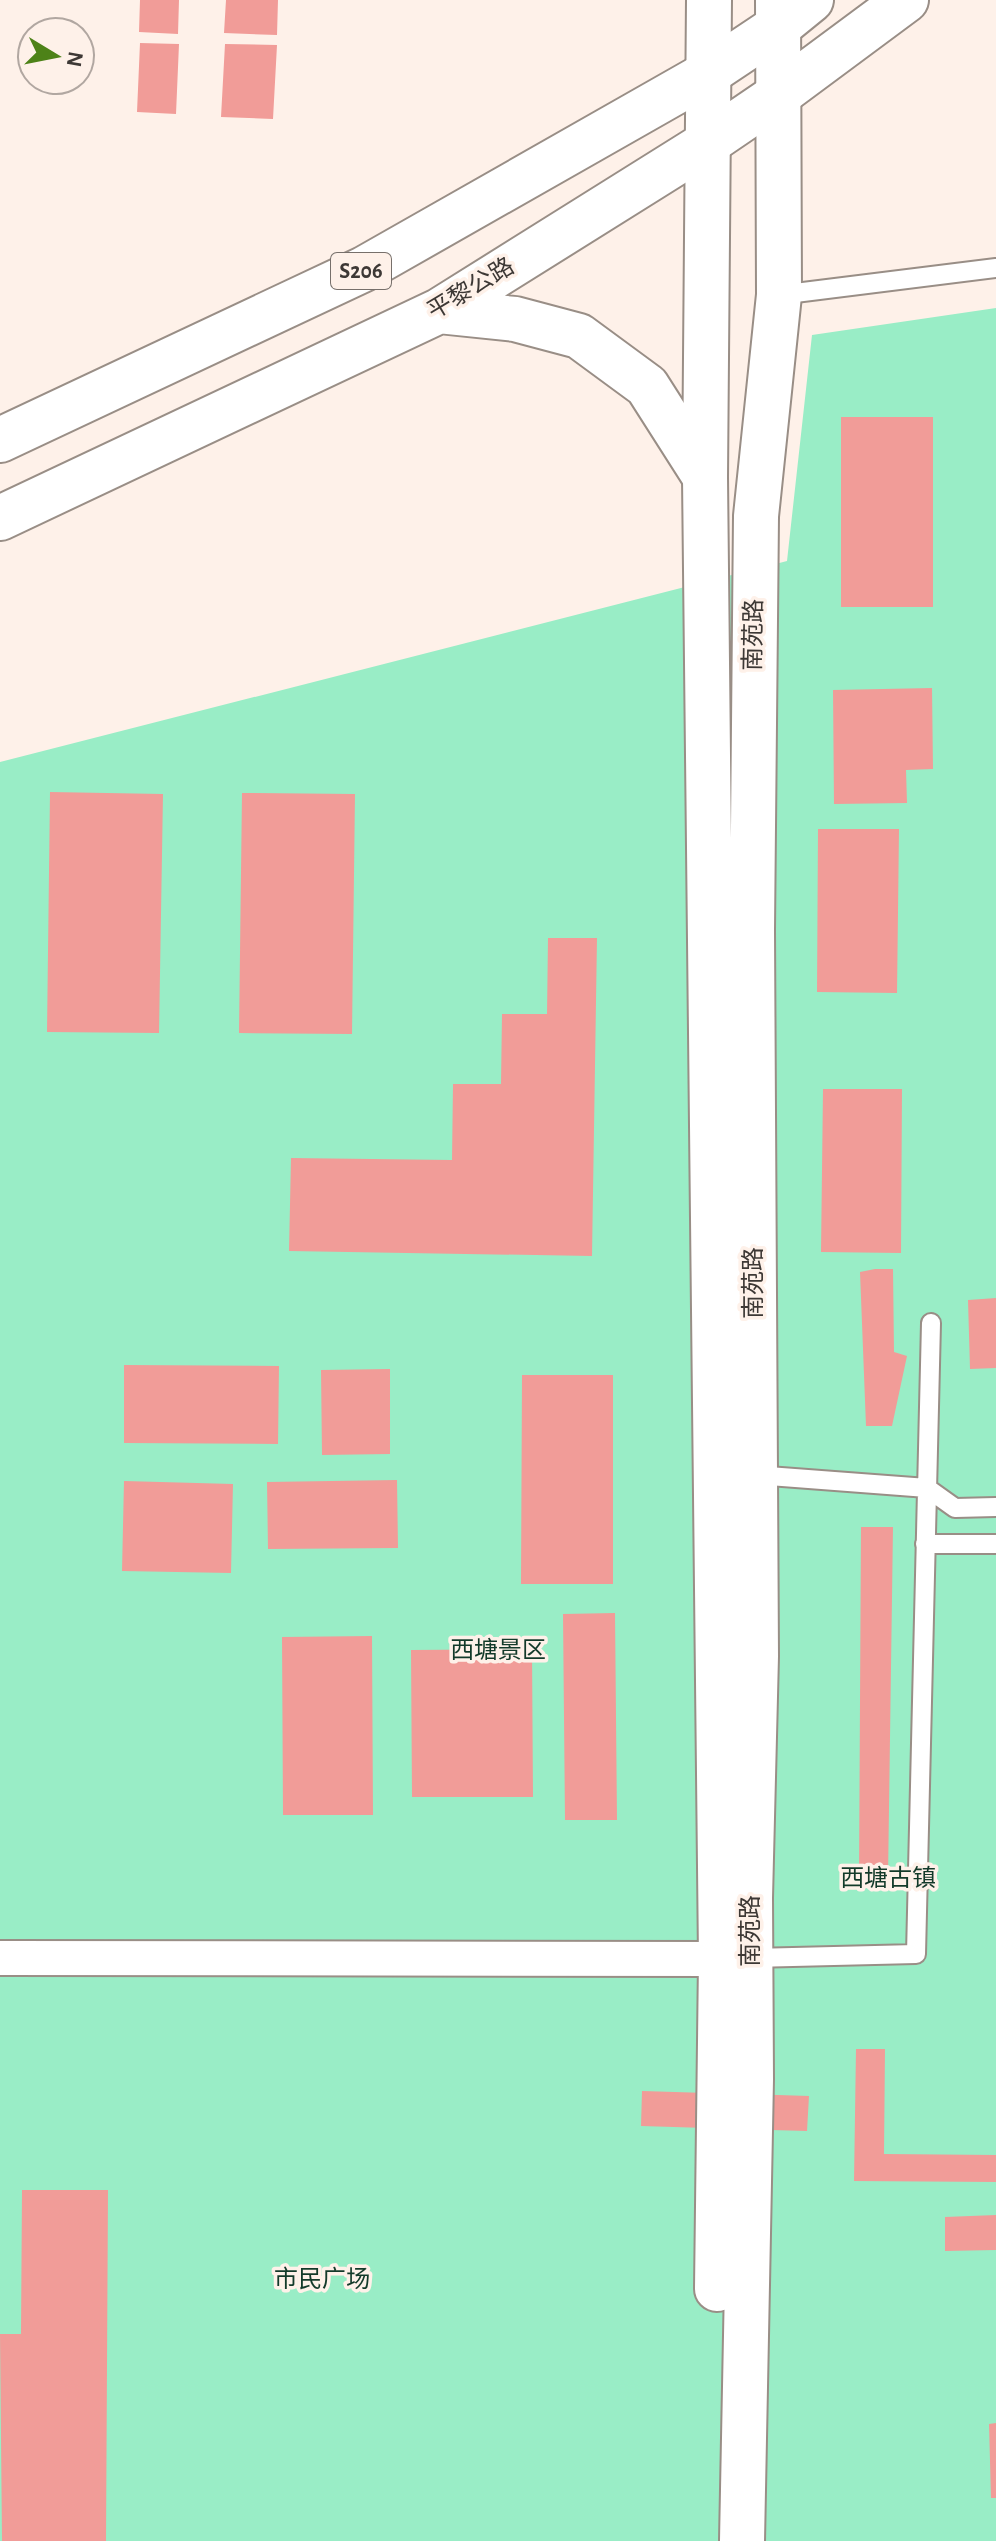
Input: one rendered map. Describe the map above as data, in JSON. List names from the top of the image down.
{
  "streets": {
    "main road": ["S206", "平黎公路", "南苑路"]
  },
  "crossings": [
    ["S206", "南苑路"],
    ["平黎公路", "南苑路"]
  ],
  "parks": ["西塘景区", "西塘古镇", "市民广场"],
  "north": "right"
}
